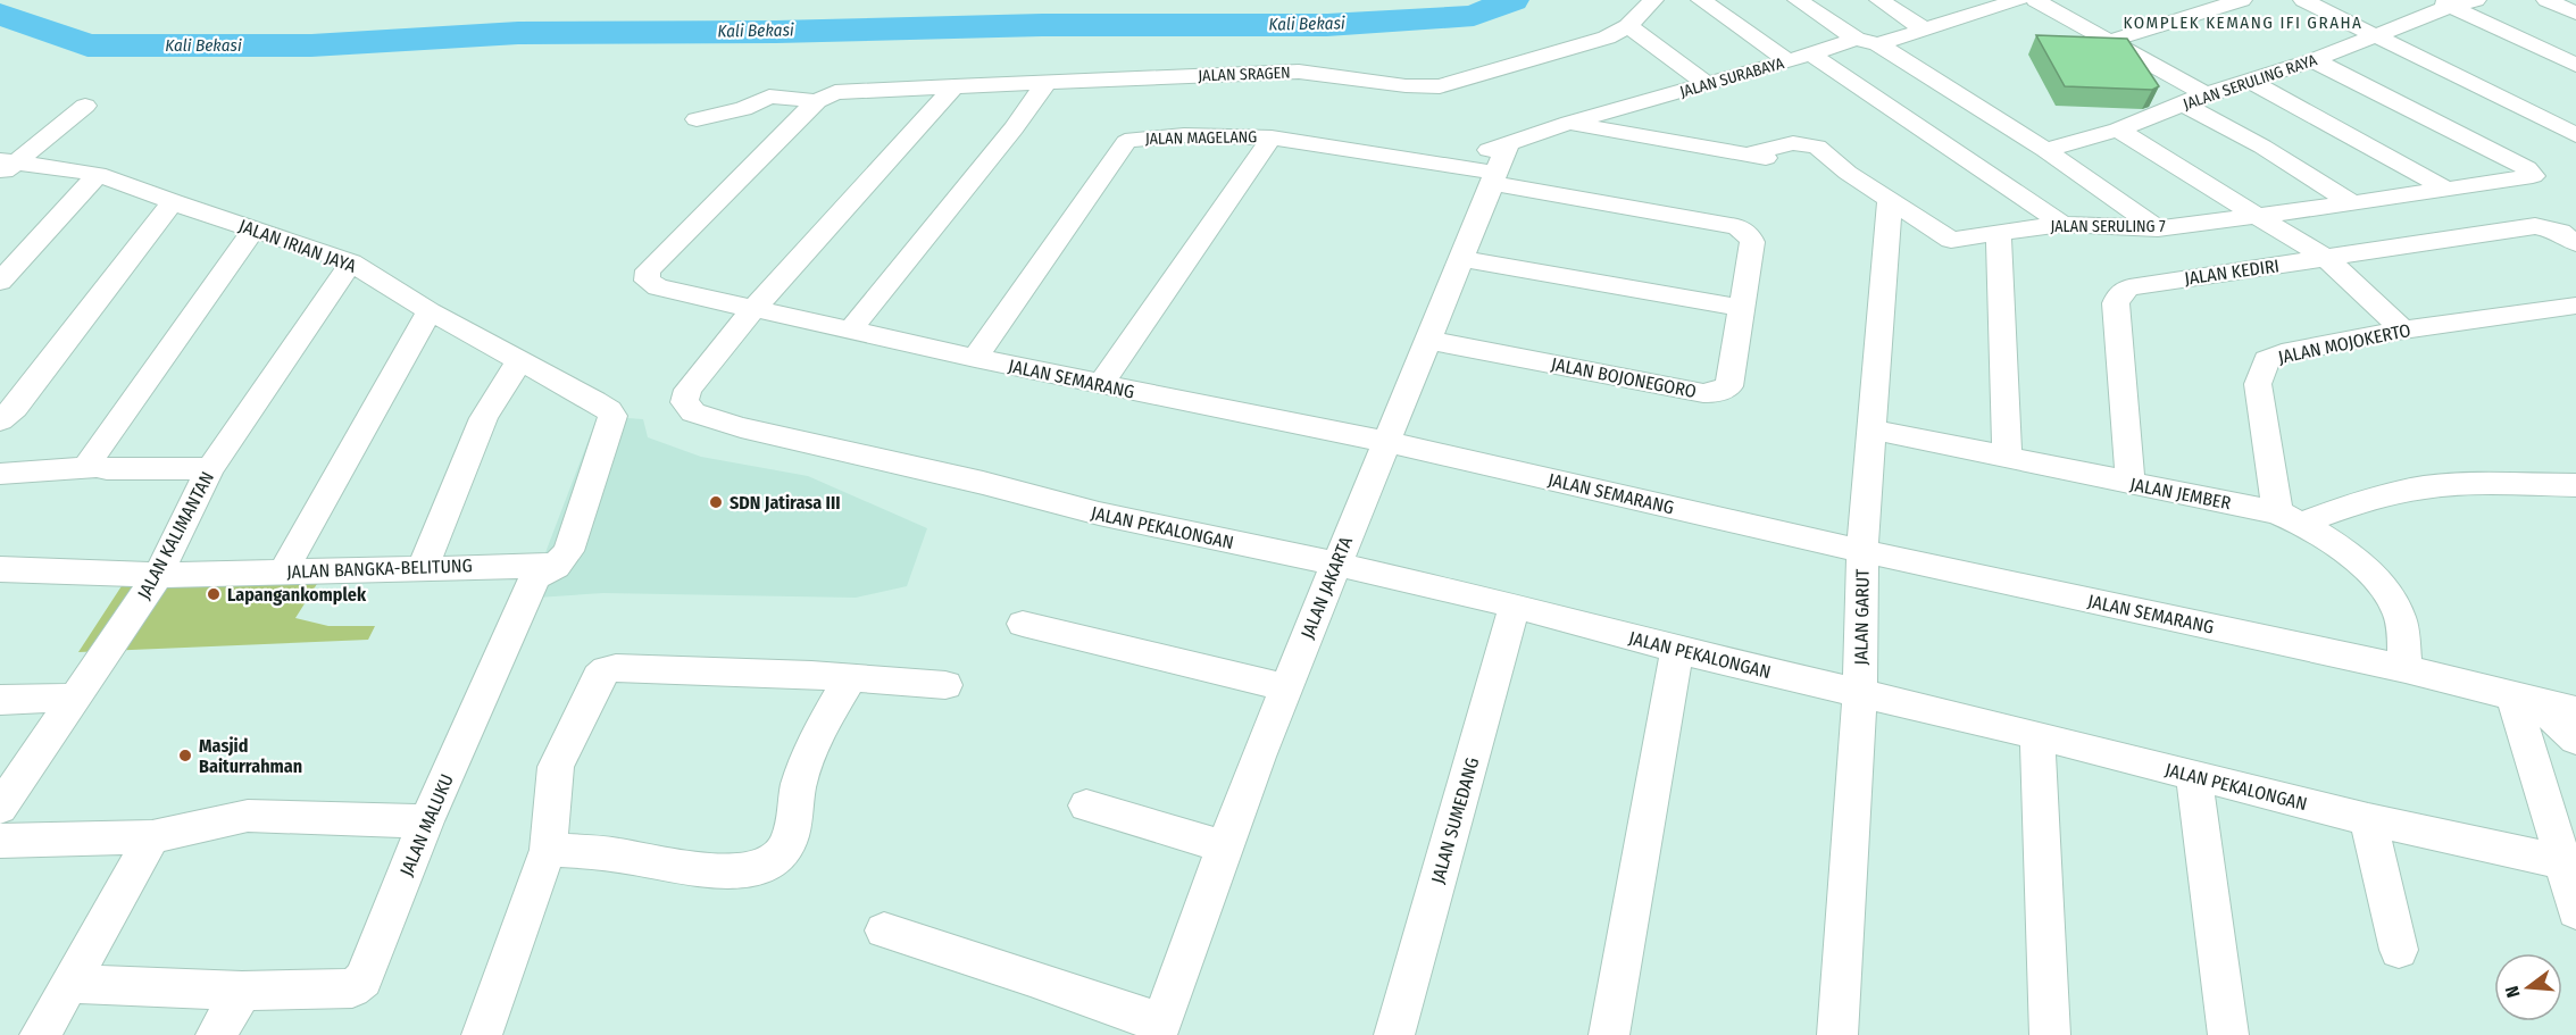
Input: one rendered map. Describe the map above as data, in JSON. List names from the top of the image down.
{
  "streets": {
    "street": [
      "JALAN SRAGEN",
      "JALAN SURABAYA",
      "JALAN SERULING RAYA",
      "JALAN MAGELANG",
      "JALAN SERULING 7",
      "JALAN IRIAN JAYA",
      "JALAN KEDIRI",
      "JALAN MOJOKERTO",
      "JALAN BOJONEGORO",
      "JALAN SEMARANG",
      "JALAN JEMBER",
      "JALAN PEKALONGAN",
      "JALAN KALIMANTAN",
      "JALAN BANGKA-BELITUNG",
      "JALAN JAKARTA",
      "JALAN GARUT",
      "JALAN SUMEDANG",
      "JALAN MALUKU"
    ]
  },
  "crossings": [
    ["JALAN SRAGEN", "JALAN SEMARANG"],
    ["JALAN SURABAYA", "JALAN MAGELANG"],
    ["JALAN SURABAYA", "JALAN BOJONEGORO"],
    ["JALAN SURABAYA", "JALAN JAKARTA"],
    ["JALAN SERULING RAYA", "JALAN SERULING 7"],
    ["JALAN MAGELANG", "JALAN BOJONEGORO"],
    ["JALAN MAGELANG", "JALAN SEMARANG"],
    ["JALAN MAGELANG", "JALAN JAKARTA"],
    ["JALAN IRIAN JAYA", "JALAN KALIMANTAN"],
    ["JALAN IRIAN JAYA", "JALAN MALUKU"],
    ["JALAN KEDIRI", "JALAN JEMBER"],
    ["JALAN MOJOKERTO", "JALAN JEMBER"],
    ["JALAN BOJONEGORO", "JALAN JAKARTA"],
    ["JALAN SEMARANG", "JALAN JEMBER"],
    ["JALAN SEMARANG", "JALAN PEKALONGAN"],
    ["JALAN SEMARANG", "JALAN JAKARTA"],
    ["JALAN SEMARANG", "JALAN GARUT"],
    ["JALAN JEMBER", "JALAN GARUT"],
    ["JALAN PEKALONGAN", "JALAN JAKARTA"],
    ["JALAN PEKALONGAN", "JALAN GARUT"],
    ["JALAN PEKALONGAN", "JALAN SUMEDANG"],
    ["JALAN KALIMANTAN", "JALAN BANGKA-BELITUNG"],
    ["JALAN BANGKA-BELITUNG", "JALAN MALUKU"]
  ],
  "districts": ["KOMPLEK KEMANG IFI GRAHA"],
  "water": ["Kali Bekasi"],
  "places": ["SDN Jatirasa III", "Lapangankomplek", "Masjid Baiturrahman"],
  "north": "left"
}
